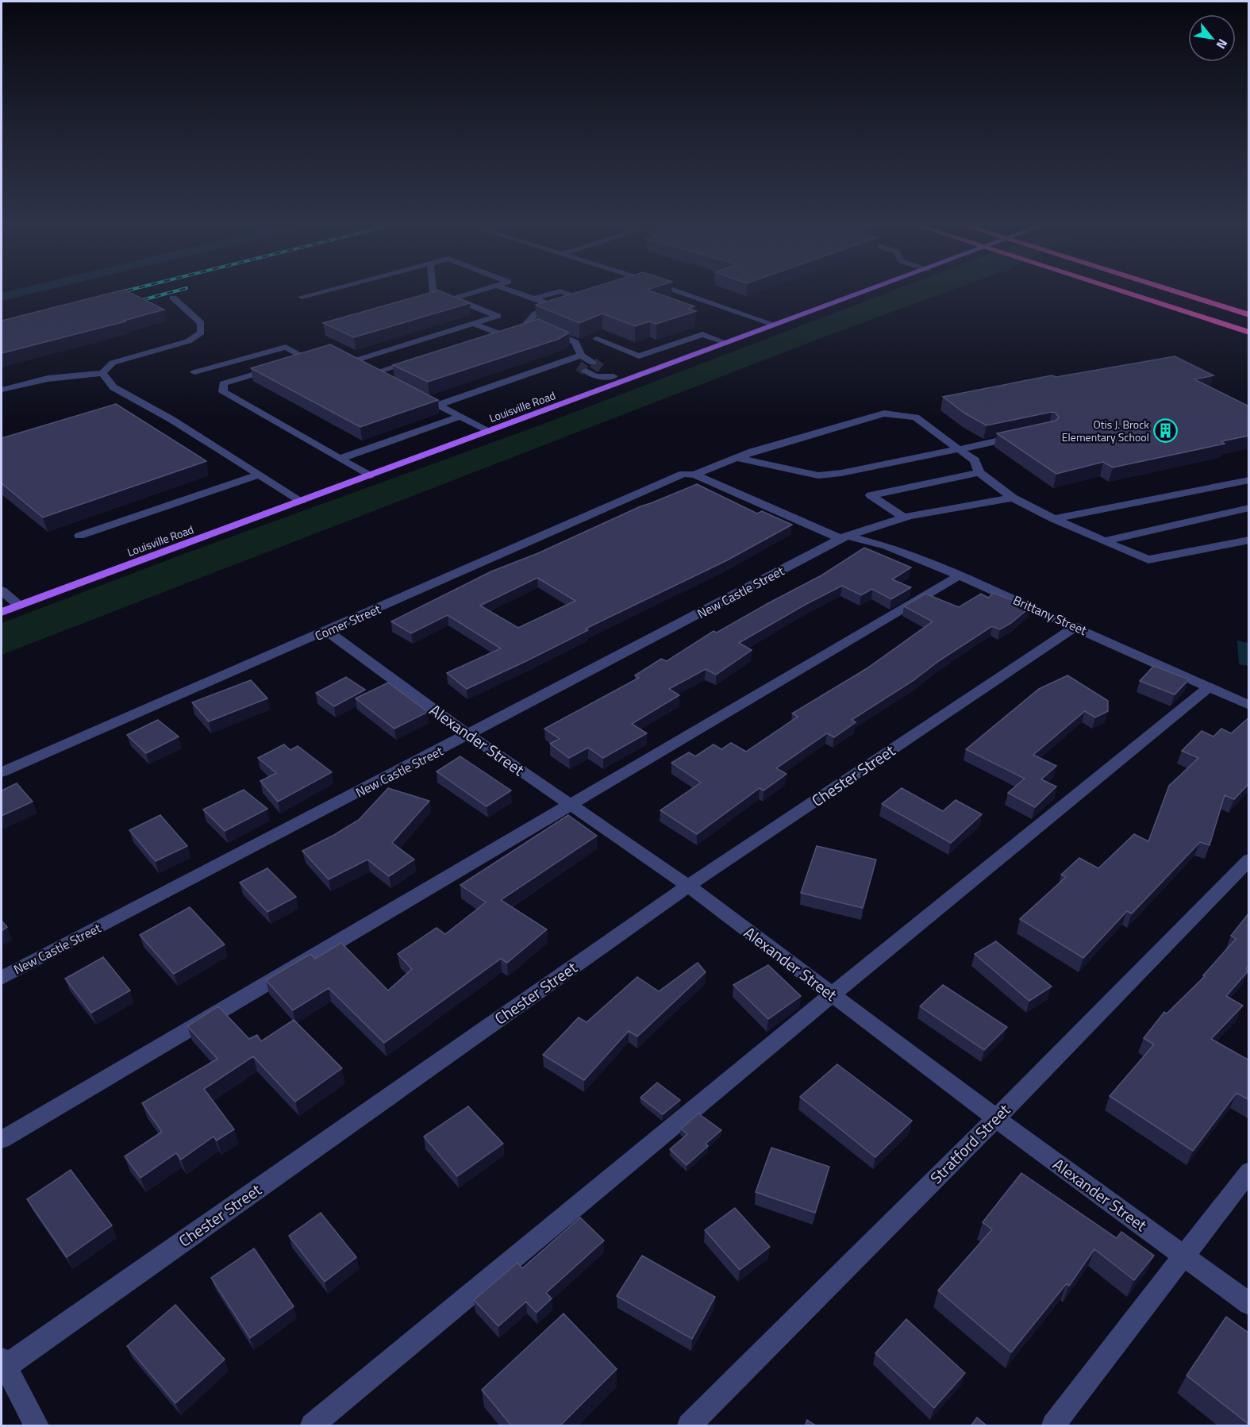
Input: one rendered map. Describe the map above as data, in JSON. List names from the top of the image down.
{
  "streets": {
    "main road": ["Louisville Road"],
    "street": [
      "New Castle Street",
      "Brittany Street",
      "Comer Street",
      "Alexander Street",
      "Chester Street",
      "Stratford Street"
    ]
  },
  "crossings": [
    ["New Castle Street", "Brittany Street"],
    ["New Castle Street", "Comer Street"],
    ["New Castle Street", "Alexander Street"],
    ["Brittany Street", "Comer Street"],
    ["Brittany Street", "Chester Street"],
    ["Comer Street", "Alexander Street"],
    ["Alexander Street", "Chester Street"],
    ["Alexander Street", "Stratford Street"]
  ],
  "places": {
    "building": ["Otis J. Brock Elementary School"]
  },
  "north": "bottom right"
}
